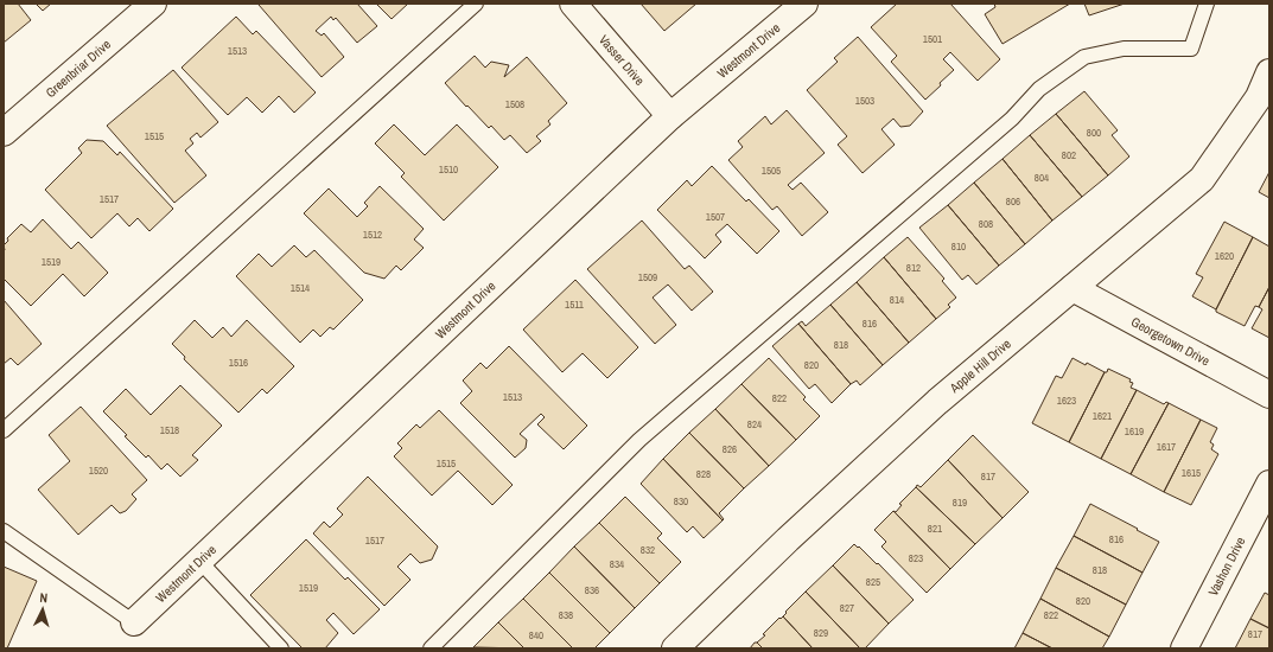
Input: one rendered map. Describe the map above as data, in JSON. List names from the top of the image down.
{
  "streets": {
    "street": [
      "Westmont Drive",
      "Vasser Drive",
      "Greenbriar Drive",
      "Georgetown Drive",
      "Apple Hill Drive",
      "Vashon Drive"
    ]
  },
  "crossings": [
    ["Westmont Drive", "Vasser Drive"],
    ["Georgetown Drive", "Apple Hill Drive"]
  ],
  "house_numbers": [
    "1501",
    "1513",
    "1503",
    "1508",
    "800",
    "1515",
    "802",
    "1510",
    "1505",
    "804",
    "1517",
    "806",
    "1507",
    "808",
    "1512",
    "810",
    "1620",
    "1519",
    "812",
    "1509",
    "1514",
    "814",
    "1511",
    "816",
    "818",
    "1516",
    "820",
    "1513",
    "822",
    "1623",
    "1621",
    "824",
    "1518",
    "1619",
    "1617",
    "826",
    "1515",
    "1520",
    "1615",
    "828",
    "817",
    "830",
    "819",
    "821",
    "816",
    "1517",
    "832",
    "823",
    "834",
    "818",
    "825",
    "1519",
    "836",
    "820",
    "827",
    "838",
    "822",
    "829",
    "817",
    "840"
  ],
  "north": "top"
}
